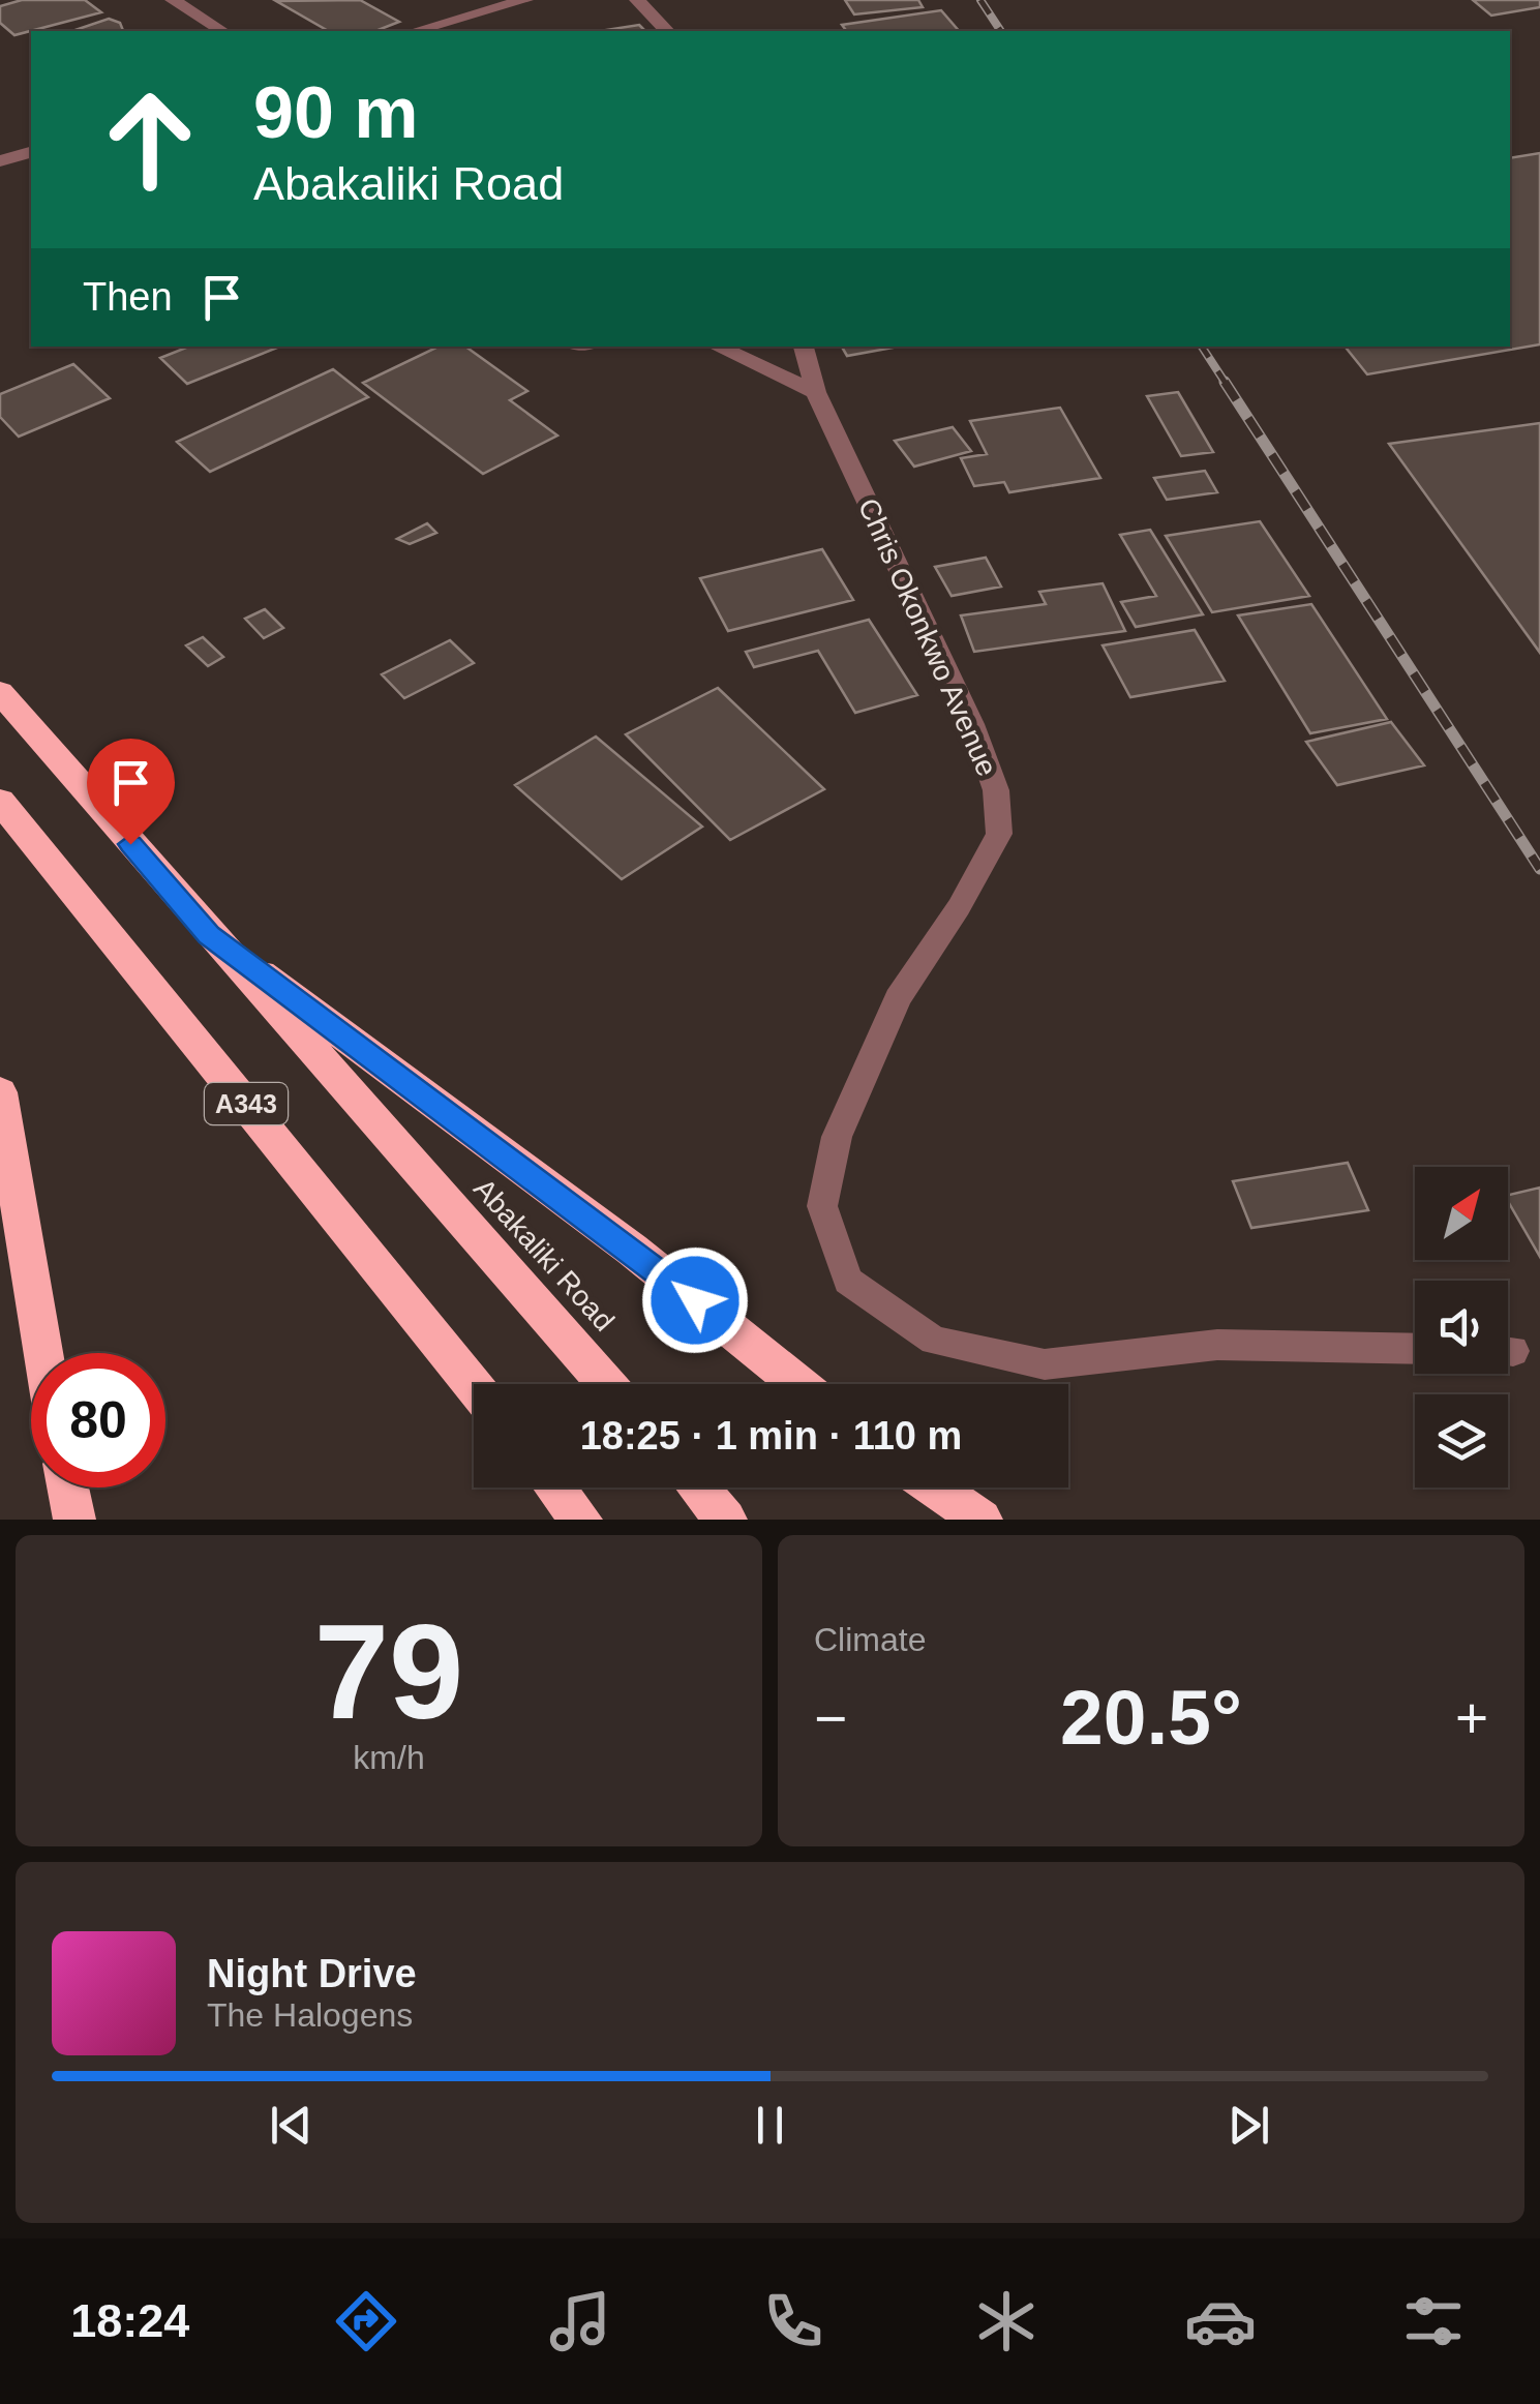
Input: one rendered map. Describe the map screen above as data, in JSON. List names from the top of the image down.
{
  "streets": {
    "highway": ["A343", "Abakaliki Road"],
    "street": ["Chris Okonkwo Avenue"]
  },
  "north": "top right",
  "page": {
    "turn": ["90 m", "Abakaliki Road"],
    "then": "Then",
    "limit": "80",
    "trip": "18:25 · 1 min · 110 m",
    "tile": [
      ["79", "km/h"],
      "Climate"
    ],
    "heat": ["−", "20.5°", "+"],
    "song": ["Night Drive", "The Halogens"],
    "tabs": "18:24"
  }
}
